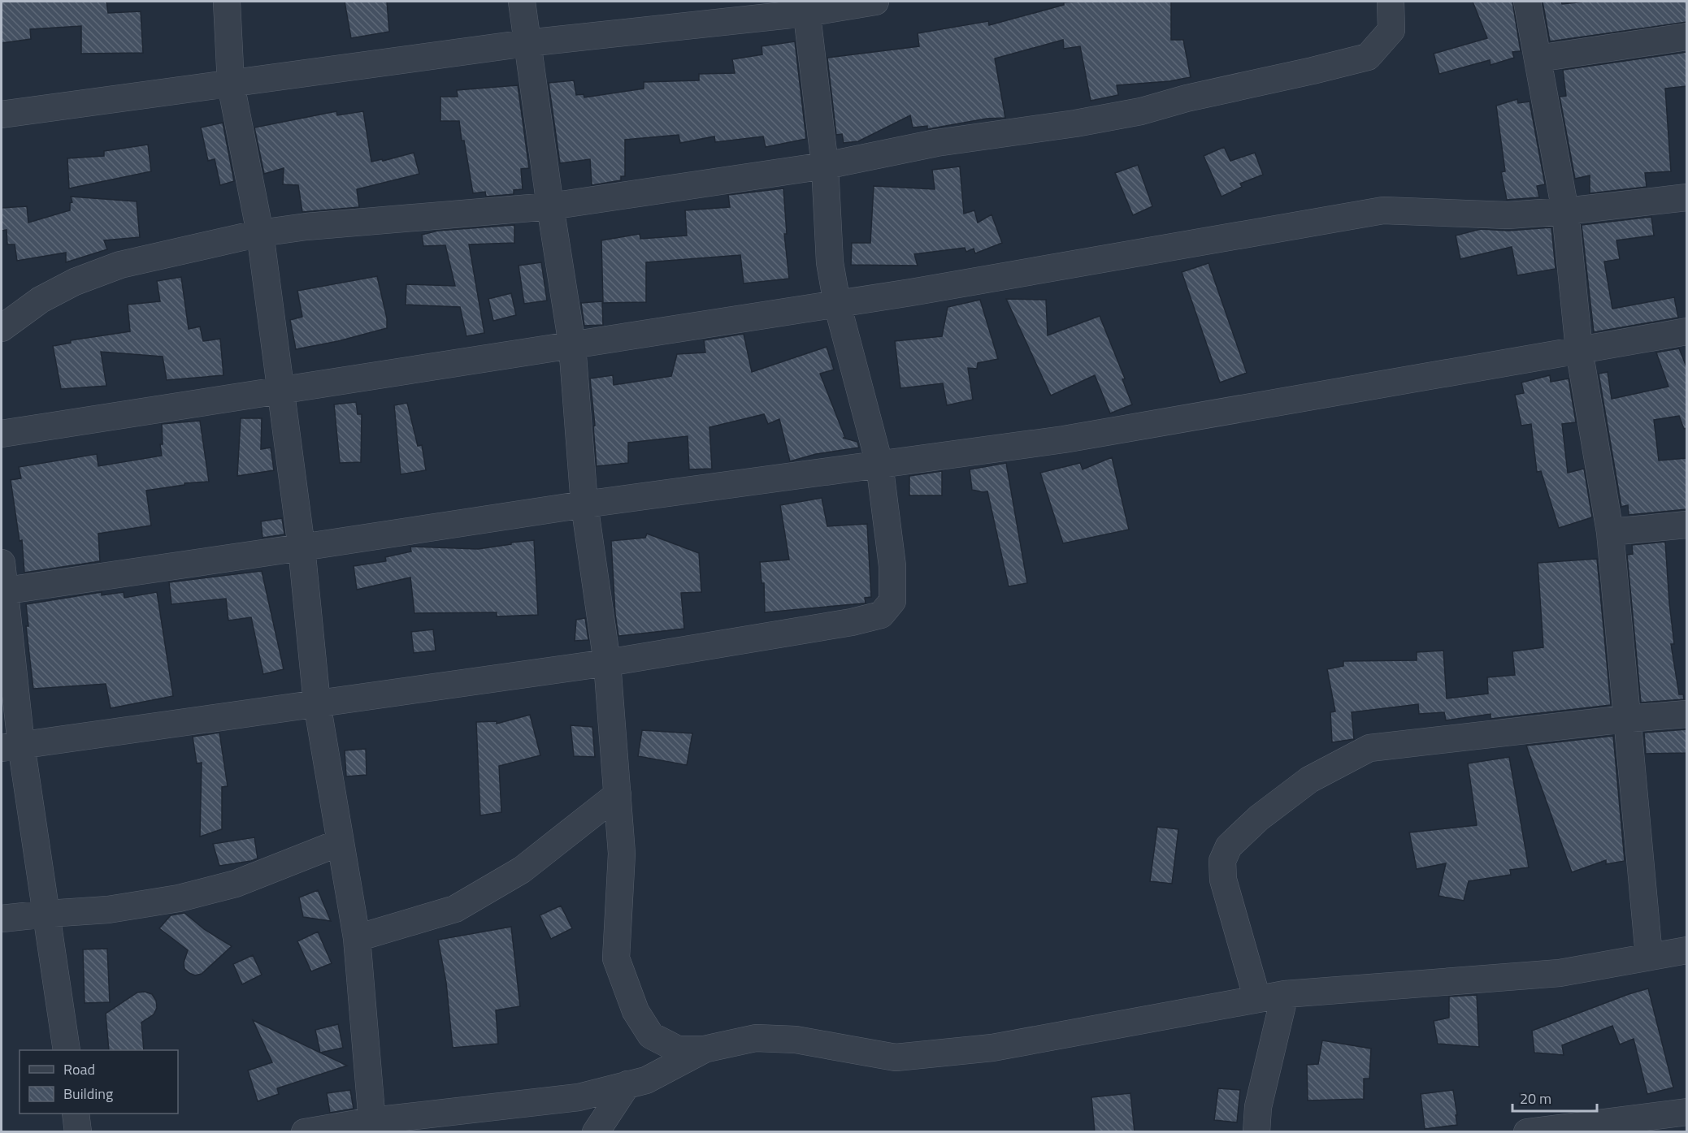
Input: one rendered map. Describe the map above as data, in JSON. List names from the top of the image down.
{
  "legend": ["Road", "Building"],
  "scale_bar": "20 m"
}
